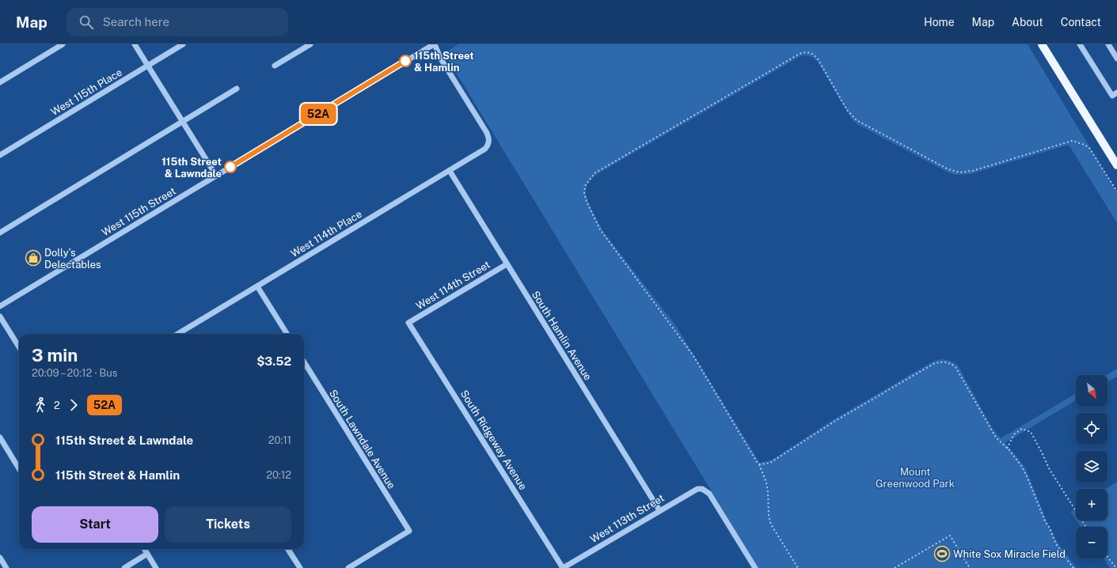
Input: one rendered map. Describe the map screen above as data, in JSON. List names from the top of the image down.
{
  "streets": {
    "street": [
      "West 115th Place",
      "West 115th Street",
      "West 114th Place",
      "West 114th Street",
      "South Hamlin Avenue",
      "South Lawndale Avenue",
      "South Ridgeway Avenue",
      "West 113th Street"
    ]
  },
  "crossings": [
    ["West 115th Street", "West 114th Place"],
    ["West 114th Place", "South Hamlin Avenue"],
    ["West 114th Street", "South Hamlin Avenue"],
    ["West 114th Street", "South Ridgeway Avenue"],
    ["South Hamlin Avenue", "West 113th Street"],
    ["South Ridgeway Avenue", "West 113th Street"]
  ],
  "parks": ["Mount Greenwood Park"],
  "places": {
    "other": ["115th Street & Hamlin", "115th Street & Lawndale"],
    "shop": ["Dolly’s Delectables"],
    "sports": ["White Sox Miracle Field"]
  },
  "lines": ["bus line 52A"],
  "north": "bottom right",
  "page": {
    "header": "Map",
    "search": "Search here",
    "nav": [
      "Home",
      "Map",
      "About",
      "Contact"
    ],
    "on_map": "52A",
    "heading": ["3 min", "20:09 – 20:12 · Bus", "$3.52"],
    "map_buttons": ["+", "−"],
    "legs": ["2", "52A"],
    "list": [
      {
        "name": "115th Street & Lawndale",
        "value": "20:11"
      },
      {
        "name": "115th Street & Hamlin",
        "value": "20:12"
      }
    ],
    "buttons": ["Start", "Tickets"]
  }
}
